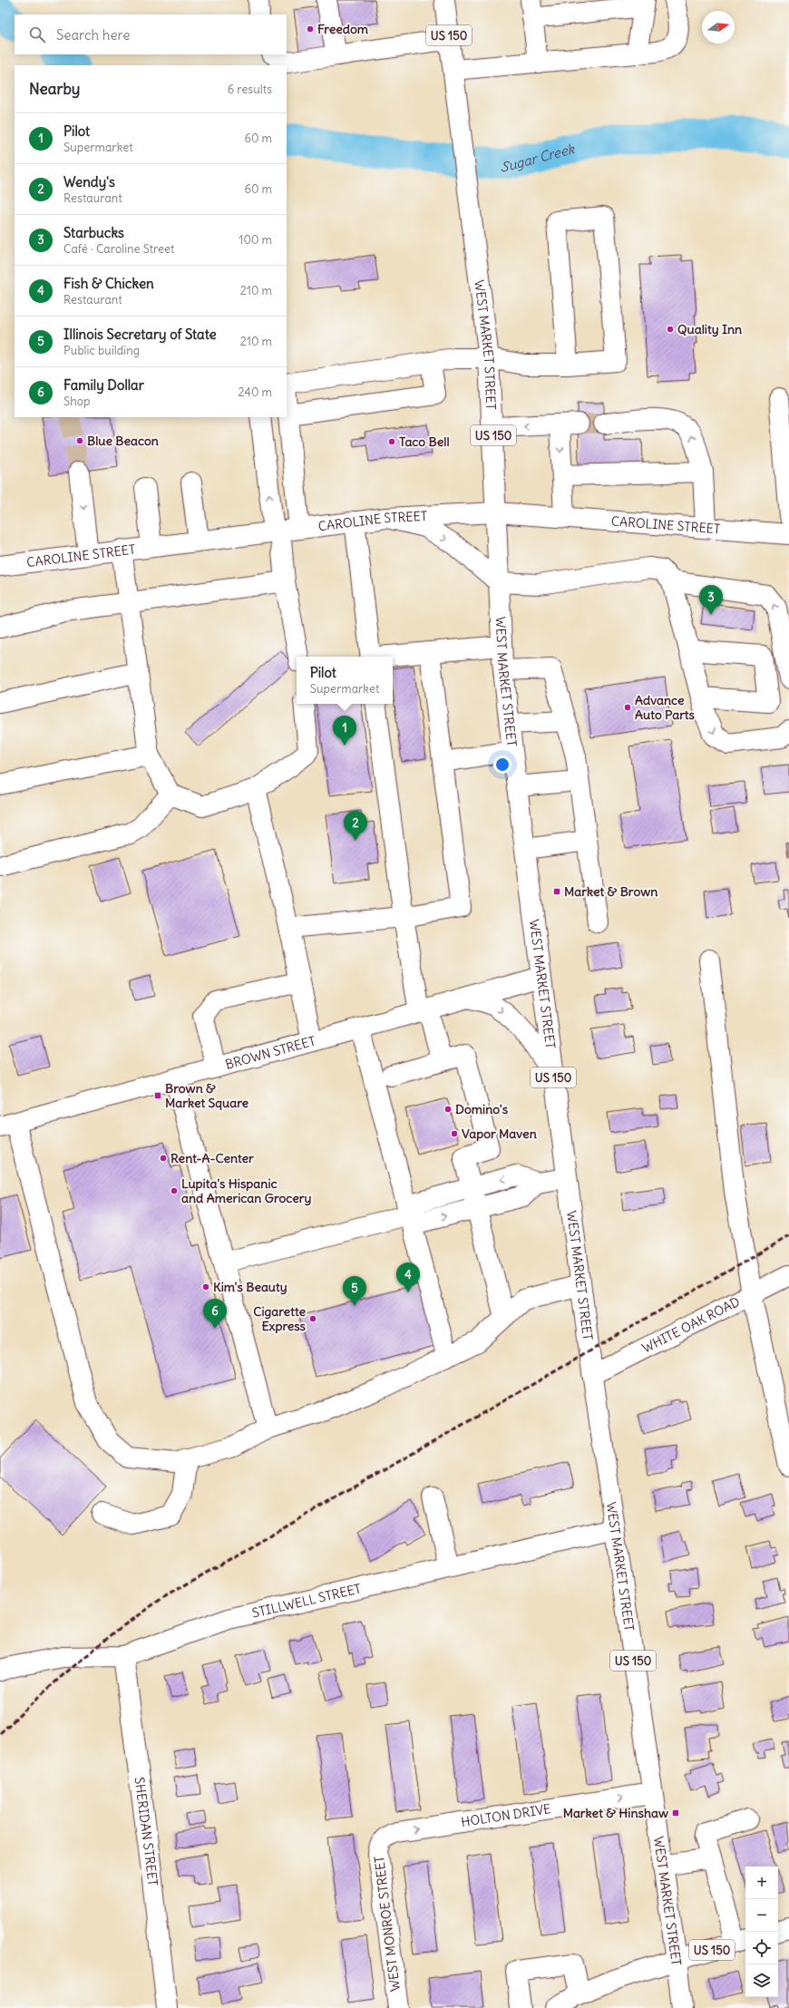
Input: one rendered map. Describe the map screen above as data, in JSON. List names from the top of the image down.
{
  "streets": {
    "street": [
      "US 150",
      "WEST MARKET STREET",
      "CAROLINE STREET",
      "BROWN STREET",
      "WHITE OAK ROAD",
      "STILLWELL STREET",
      "HOLTON DRIVE",
      "SHERIDAN STREET",
      "WEST MONROE STREET"
    ]
  },
  "crossings": [
    ["US 150", "WEST MARKET STREET"],
    ["WEST MARKET STREET", "CAROLINE STREET"],
    ["WEST MARKET STREET", "BROWN STREET"],
    ["WEST MARKET STREET", "WHITE OAK ROAD"],
    ["WEST MARKET STREET", "STILLWELL STREET"],
    ["WEST MARKET STREET", "HOLTON DRIVE"],
    ["STILLWELL STREET", "SHERIDAN STREET"],
    ["HOLTON DRIVE", "WEST MONROE STREET"]
  ],
  "one_way": ["HOLTON DRIVE"],
  "water": ["Sugar Creek"],
  "places": {
    "other": [
      "Freedom",
      "Quality Inn",
      "Blue Beacon",
      "Taco Bell",
      "Advance Auto Parts",
      "Domino's",
      "Vapor Maven",
      "Rent-A-Center",
      "Lupita's Hispanic and American Grocery",
      "Kim's Beauty",
      "Cigarette Express"
    ],
    "transit": ["Market & Brown", "Brown & Market Square", "Market & Hinshaw"]
  },
  "north": "right",
  "page": {
    "search": "Search here",
    "heading": ["Nearby", "6 results"],
    "list": [
      {
        "mark": "1",
        "name": "Pilot",
        "note": "Supermarket",
        "value": "60 m"
      },
      {
        "mark": "2",
        "name": "Wendy's",
        "note": "Restaurant",
        "value": "60 m"
      },
      {
        "mark": "3",
        "name": "Starbucks",
        "note": "Café · Caroline Street",
        "value": "100 m"
      },
      {
        "mark": "4",
        "name": "Fish & Chicken",
        "note": "Restaurant",
        "value": "210 m"
      },
      {
        "mark": "5",
        "name": "Illinois Secretary of State",
        "note": "Public building",
        "value": "210 m"
      },
      {
        "mark": "6",
        "name": "Family Dollar",
        "note": "Shop",
        "value": "240 m"
      }
    ],
    "pins": [
      "3",
      "1",
      "2",
      "4",
      "5",
      "6"
    ],
    "popup": ["Pilot", "Supermarket"],
    "map_buttons": ["+", "−"]
  }
}
